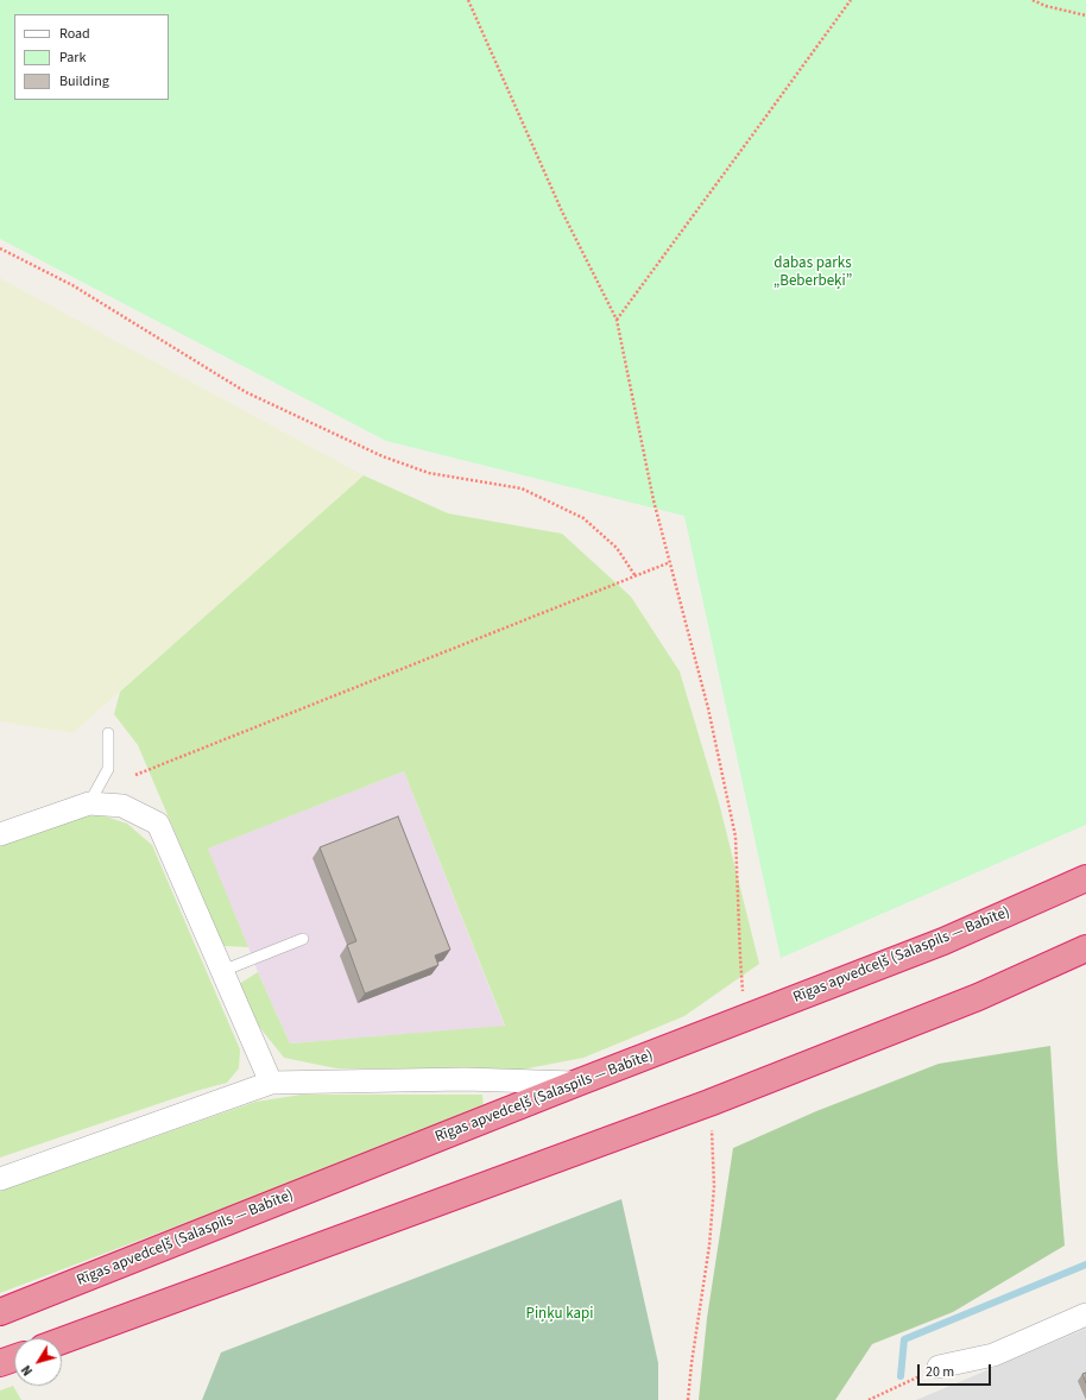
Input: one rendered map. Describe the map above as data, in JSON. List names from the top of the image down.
{
  "streets": {
    "highway": ["Rīgas apvedceļš (Salaspils — Babīte)"]
  },
  "parks": ["dabas parks „Beberbeķi”", "Piņķu kapi"],
  "legend": ["Road", "Park", "Building"],
  "scale_bar": "20 m",
  "north": "bottom left"
}
